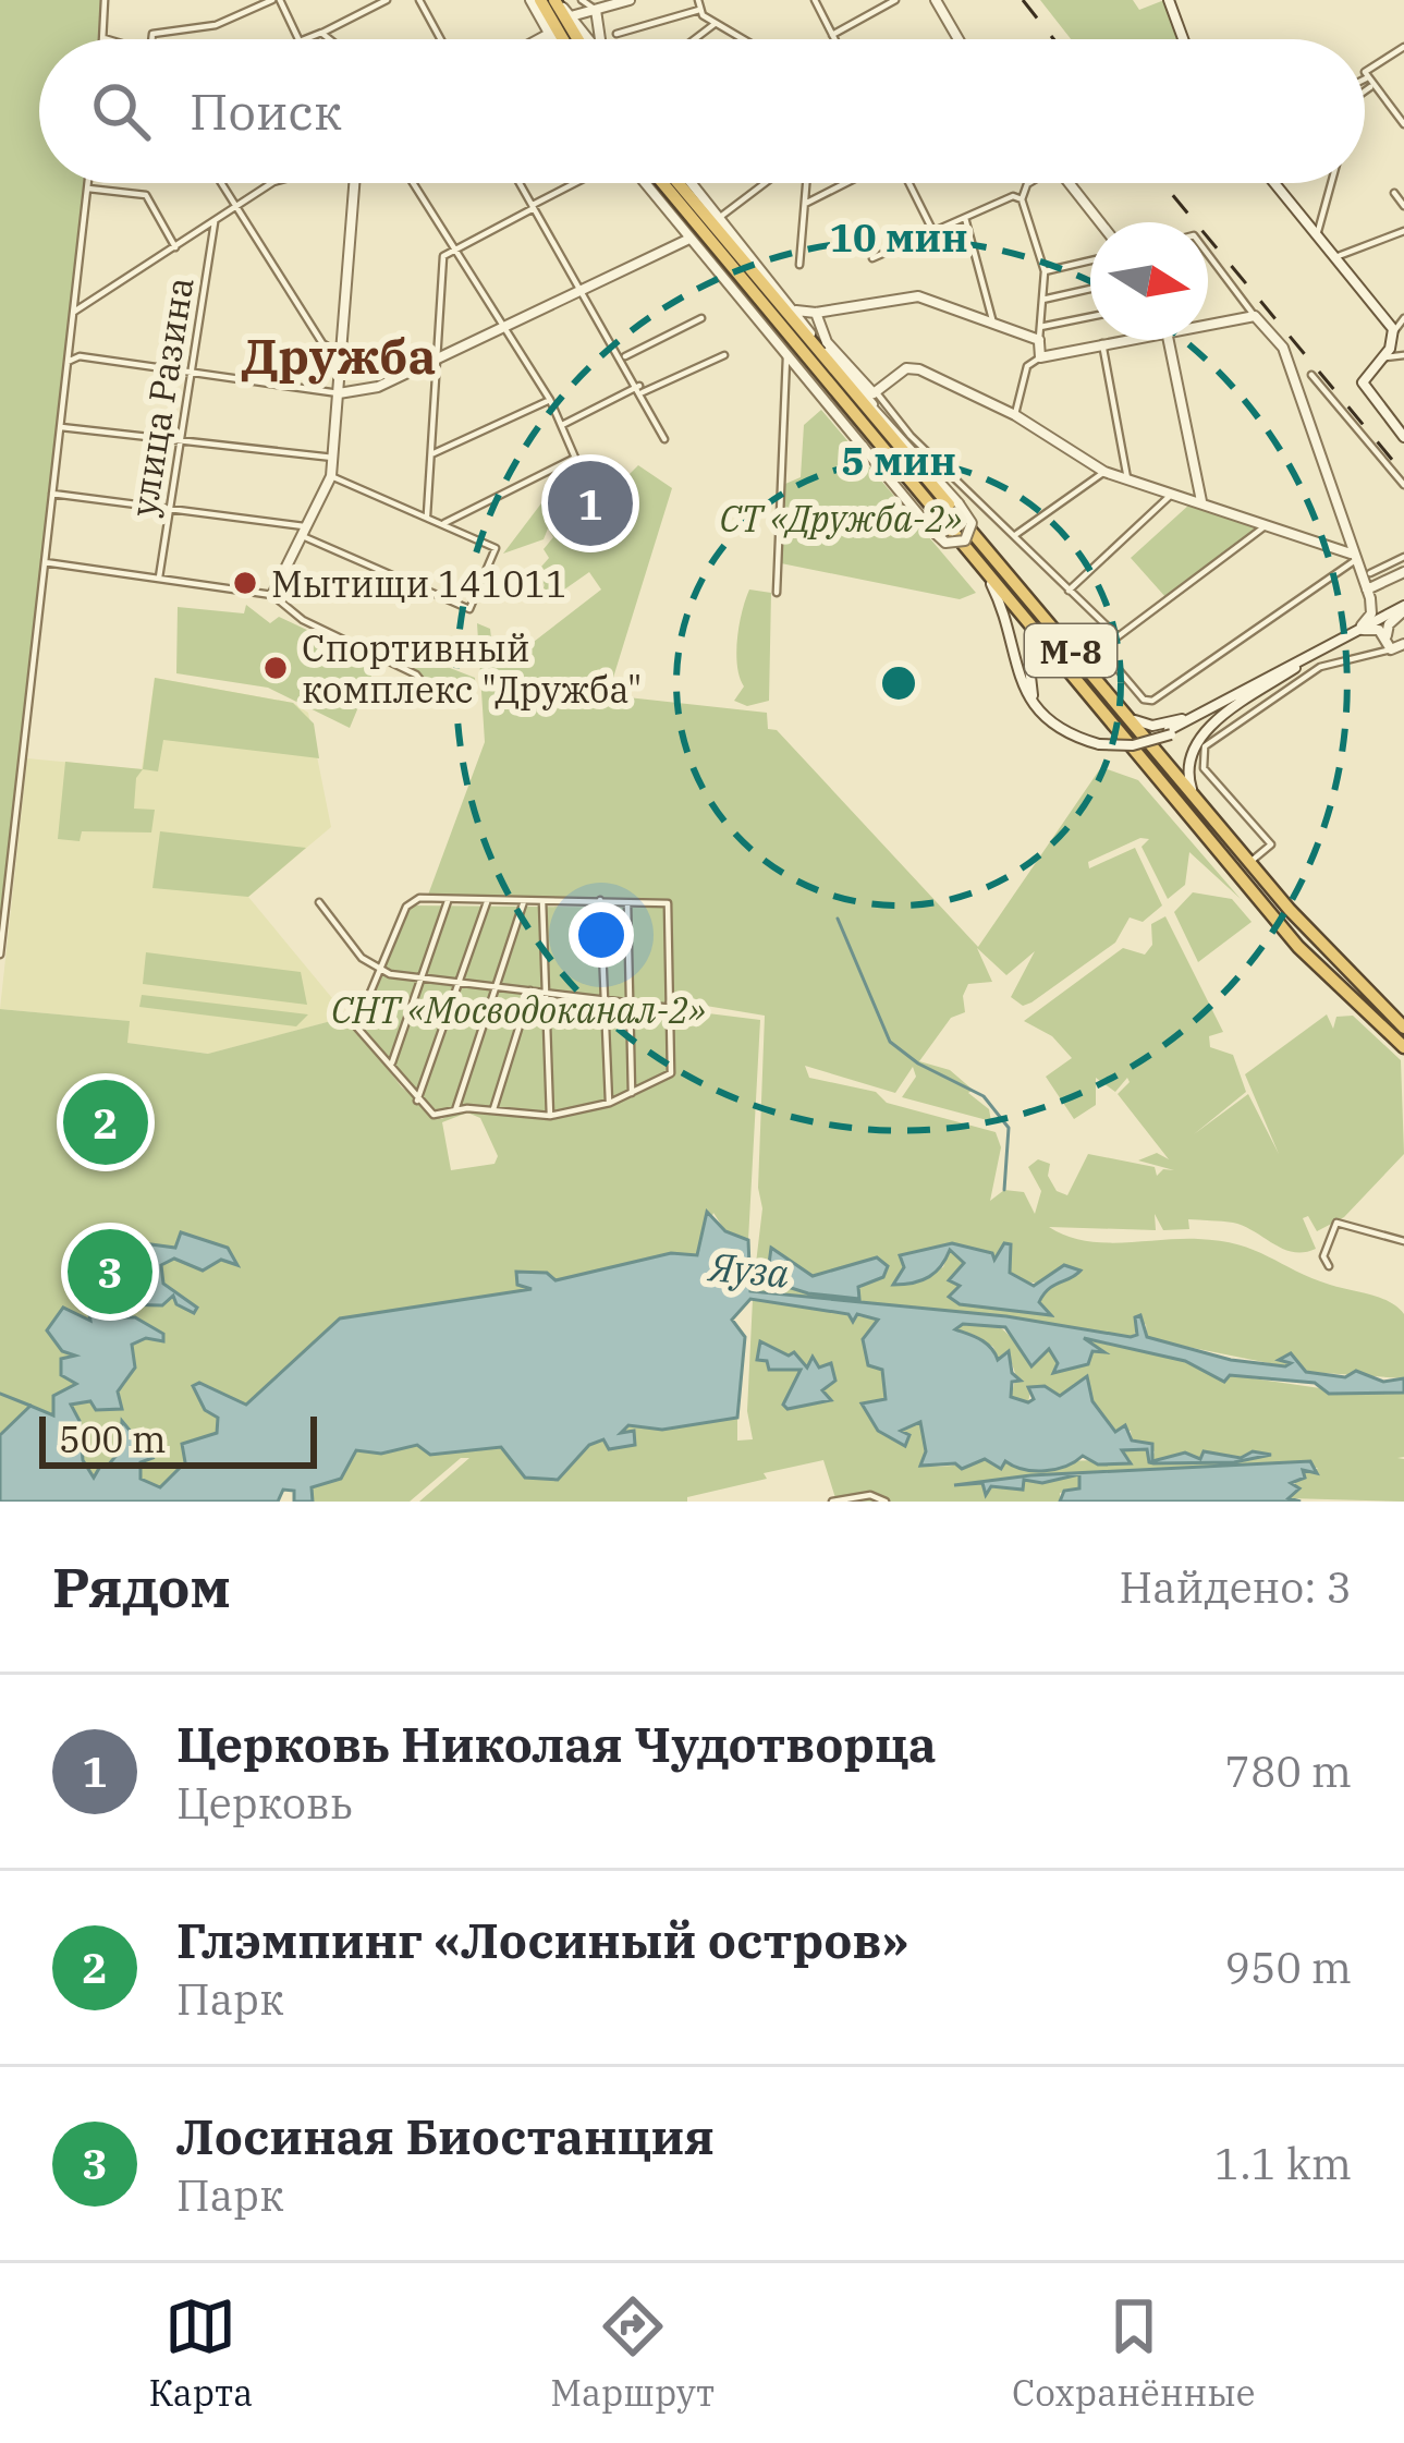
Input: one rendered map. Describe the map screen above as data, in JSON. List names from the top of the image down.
{
  "streets": {
    "highway": ["М-8"],
    "street": ["улица Разина"]
  },
  "districts": ["Дружба"],
  "water": ["Яуза"],
  "parks": ["СТ «Дружба-2»", "СНТ «Мосводоканал-2»"],
  "places": ["Мытищи 141011", "Спортивный комплекс \"Дружба\""],
  "scale_bar": "500 m",
  "north": "right",
  "page": {
    "search": "Поиск",
    "pins": ["1", "2", "3"],
    "scale": "500 m",
    "heading": ["Рядом", "Найдено: 3"],
    "list": [
      {
        "mark": "1",
        "name": "Церковь Николая Чудотворца",
        "note": "Церковь",
        "value": "780 m"
      },
      {
        "mark": "2",
        "name": "Глэмпинг «Лосиный остров»",
        "note": "Парк",
        "value": "950 m"
      },
      {
        "mark": "3",
        "name": "Лосиная Биостанция",
        "note": "Парк",
        "value": "1.1 km"
      }
    ],
    "nav": ["Карта", "Маршрут", "Сохранённые"]
  },
  "rings": ["10 мин", "5 мин"]
}
